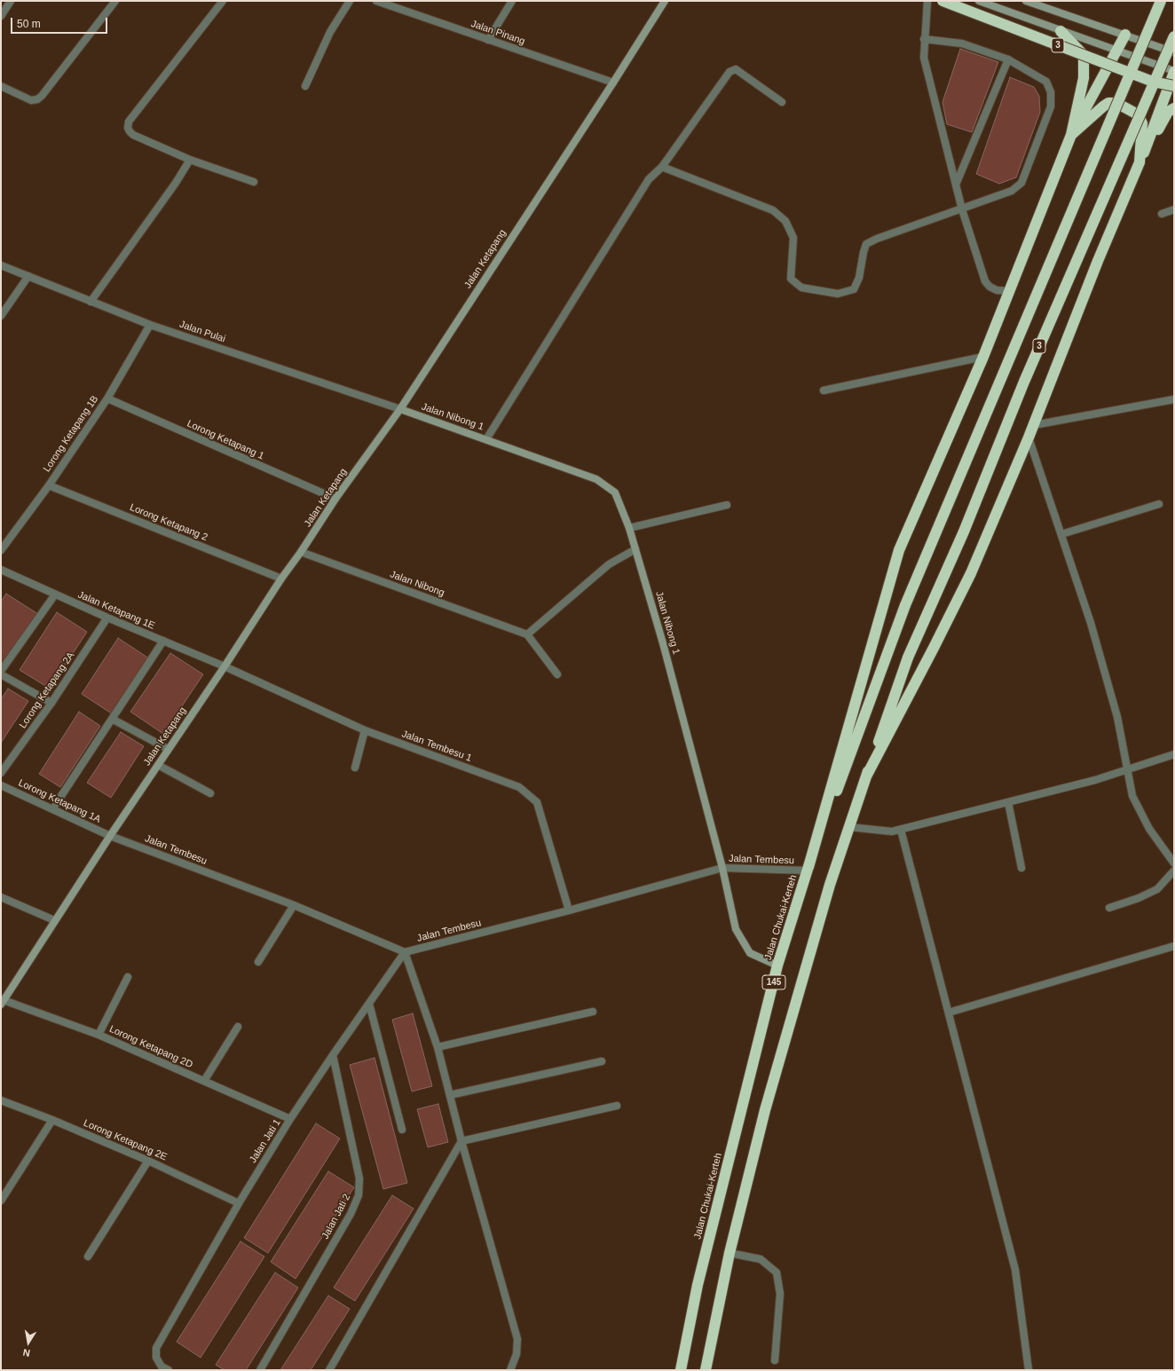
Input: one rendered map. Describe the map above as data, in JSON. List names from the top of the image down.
{
  "streets": {
    "highway": ["3", "Jalan Chukai-Kerteh", "145"],
    "street": [
      "Jalan Pinang",
      "Jalan Ketapang",
      "Jalan Pulai",
      "Jalan Nibong 1",
      "Lorong Ketapang 1B",
      "Lorong Ketapang 1",
      "Lorong Ketapang 2",
      "Jalan Nibong",
      "Jalan Ketapang 1E",
      "Lorong Ketapang 2A",
      "Jalan Tembesu 1",
      "Lorong Ketapang 1A",
      "Jalan Tembesu",
      "Lorong Ketapang 2D",
      "Lorong Ketapang 2E",
      "Jalan Jati 1",
      "Jalan Jati 2"
    ]
  },
  "crossings": [
    ["Jalan Pinang", "Jalan Ketapang"],
    ["3", "Jalan Chukai-Kerteh"],
    ["3", "145"],
    ["Jalan Ketapang", "Jalan Pulai"],
    ["Jalan Ketapang", "Jalan Nibong 1"],
    ["Jalan Ketapang", "Lorong Ketapang 1"],
    ["Jalan Ketapang", "Lorong Ketapang 2"],
    ["Jalan Ketapang", "Jalan Nibong"],
    ["Jalan Ketapang", "Jalan Ketapang 1E"],
    ["Jalan Ketapang", "Jalan Tembesu 1"],
    ["Jalan Ketapang", "Lorong Ketapang 1A"],
    ["Jalan Ketapang", "Jalan Tembesu"],
    ["Jalan Ketapang", "Lorong Ketapang 2D"],
    ["Jalan Pulai", "Jalan Nibong 1"],
    ["Jalan Pulai", "Lorong Ketapang 1B"],
    ["Jalan Nibong 1", "Jalan Tembesu"],
    ["Jalan Nibong 1", "Jalan Chukai-Kerteh"],
    ["Lorong Ketapang 1B", "Lorong Ketapang 1"],
    ["Lorong Ketapang 1B", "Lorong Ketapang 2"],
    ["Jalan Ketapang 1E", "Lorong Ketapang 2A"],
    ["Jalan Ketapang 1E", "Jalan Tembesu 1"],
    ["Jalan Tembesu 1", "Jalan Tembesu"],
    ["Lorong Ketapang 1A", "Jalan Tembesu"],
    ["Jalan Tembesu", "Jalan Chukai-Kerteh"],
    ["Jalan Tembesu", "Jalan Jati 1"],
    ["Lorong Ketapang 2D", "Jalan Jati 1"],
    ["Lorong Ketapang 2E", "Jalan Jati 1"],
    ["Jalan Jati 1", "Jalan Jati 2"]
  ],
  "scale_bar": "50 m",
  "north": "bottom"
}
